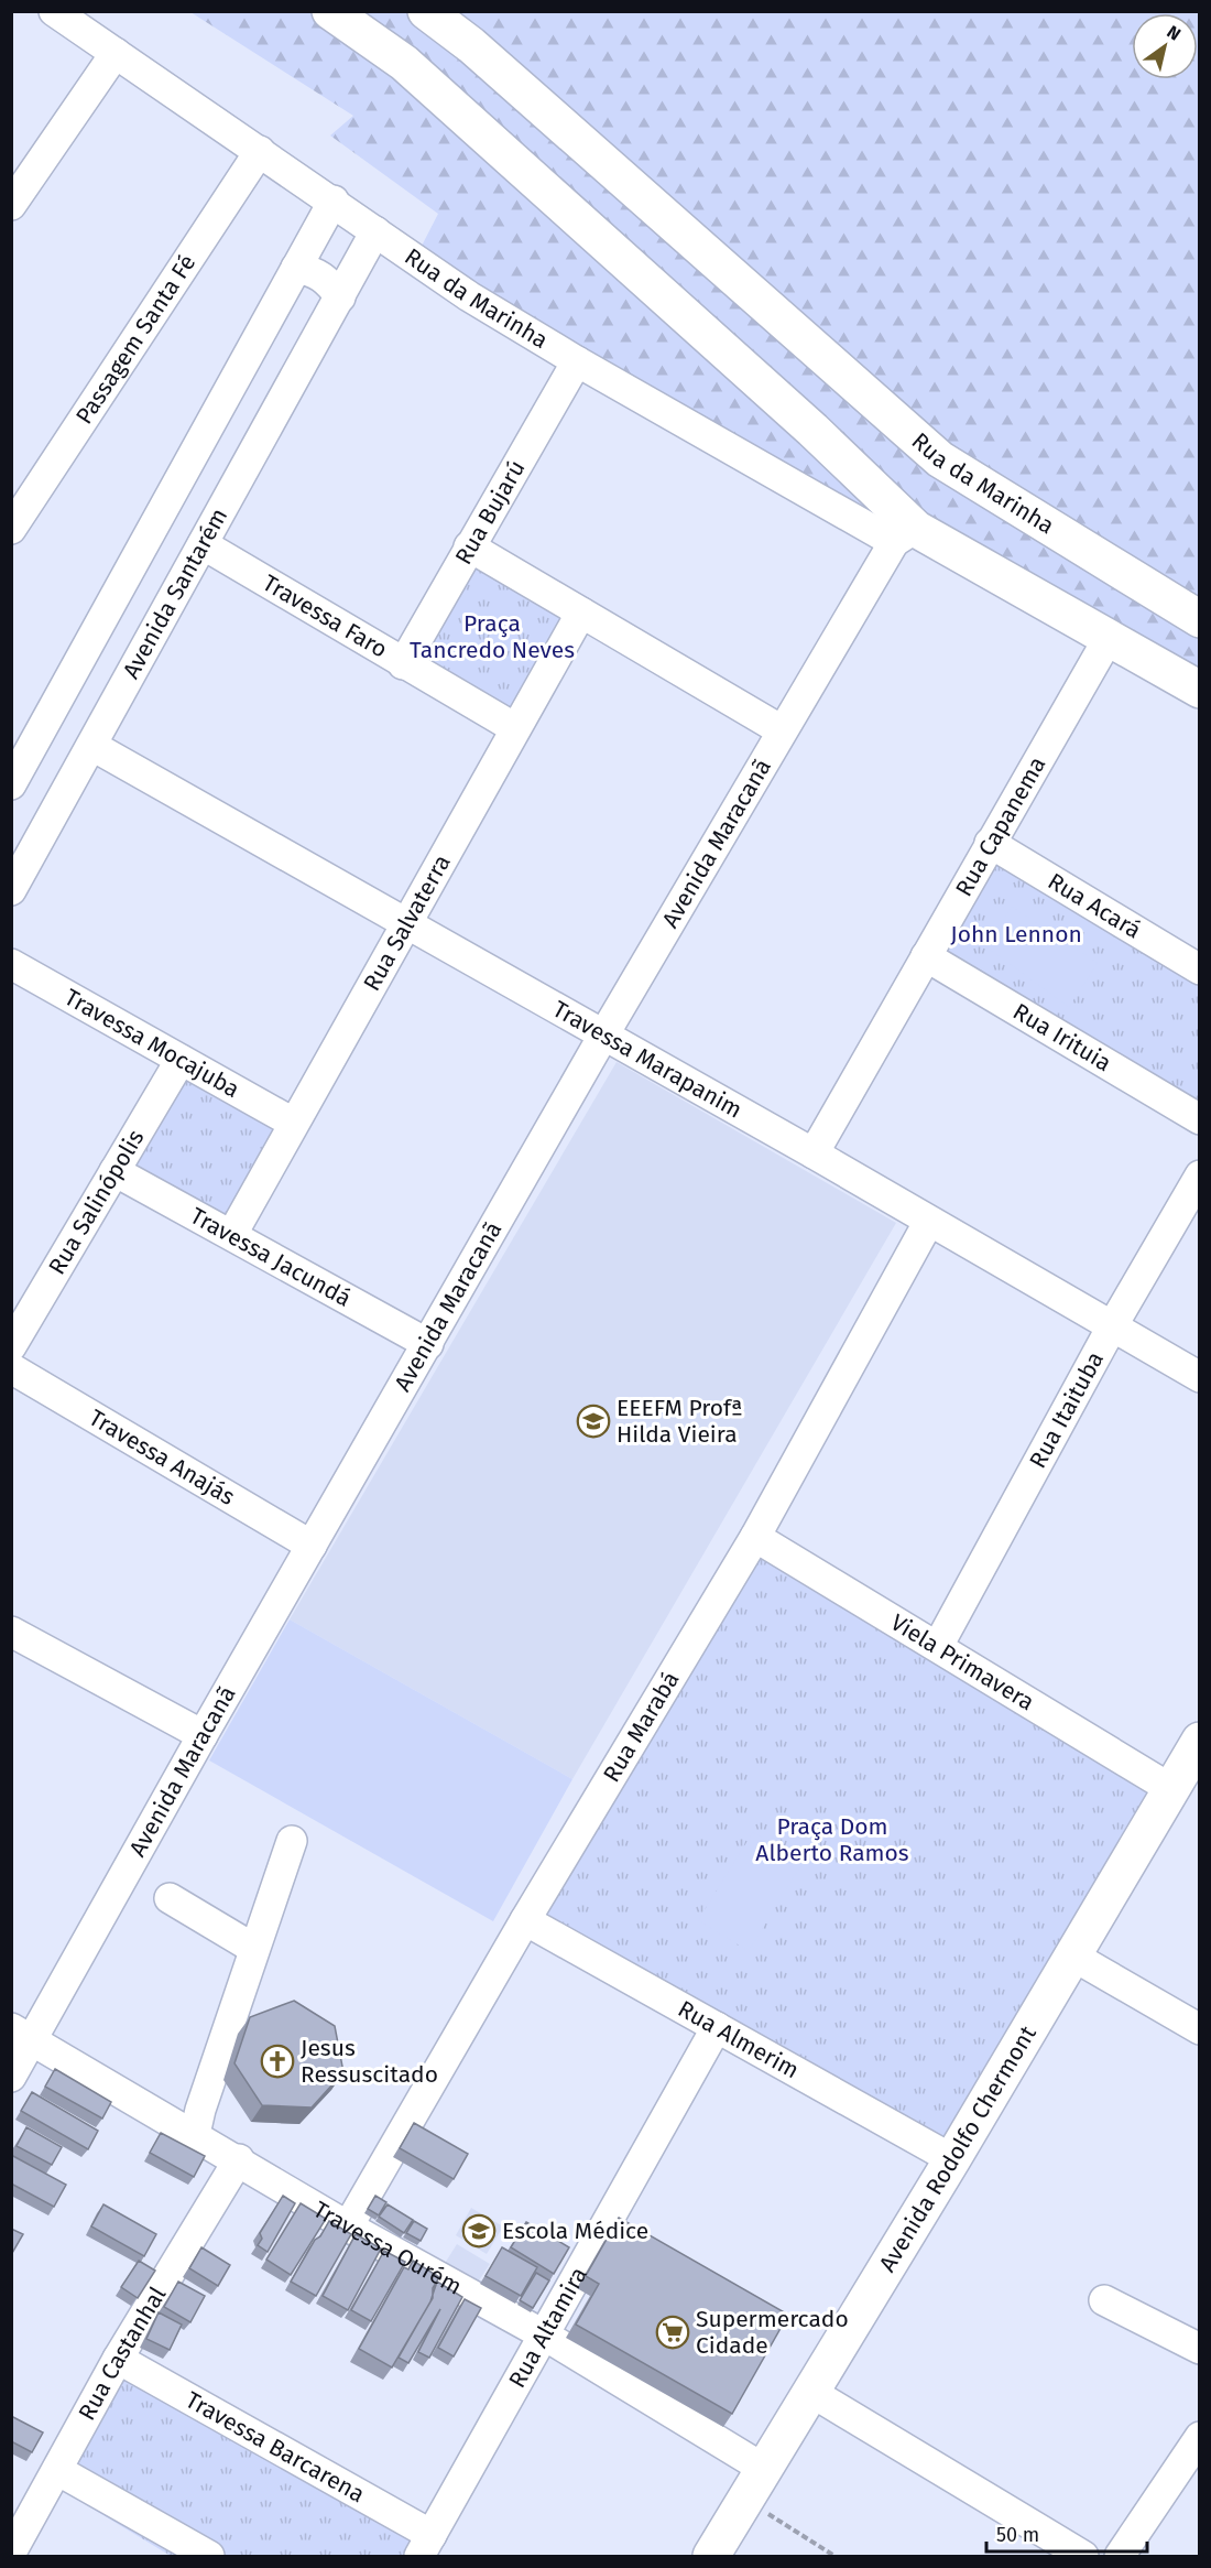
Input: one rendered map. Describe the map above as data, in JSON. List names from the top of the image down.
{
  "streets": {
    "main road": ["Rua da Marinha", "Avenida Rodolfo Chermont"],
    "street": [
      "Passagem Santa Fé",
      "Rua Bujarú",
      "Avenida Santarém",
      "Travessa Faro",
      "Rua Capanema",
      "Avenida Maracanã",
      "Rua Acará",
      "Rua Salvaterra",
      "Rua Irituia",
      "Travessa Mocajuba",
      "Travessa Marapanim",
      "Rua Salinópolis",
      "Travessa Jacundá",
      "Rua Itaituba",
      "Travessa Anajás",
      "Viela Primavera",
      "Rua Marabá",
      "Rua Almerim",
      "Travessa Ourém",
      "Rua Altamira",
      "Rua Castanhal",
      "Travessa Barcarena"
    ]
  },
  "crossings": [
    ["Rua da Marinha", "Passagem Santa Fé"],
    ["Rua da Marinha", "Rua Bujarú"],
    ["Rua da Marinha", "Avenida Santarém"],
    ["Rua da Marinha", "Rua Capanema"],
    ["Rua da Marinha", "Avenida Maracanã"],
    ["Rua Bujarú", "Travessa Faro"],
    ["Avenida Santarém", "Travessa Faro"],
    ["Avenida Santarém", "Travessa Marapanim"],
    ["Travessa Faro", "Rua Salvaterra"],
    ["Rua Capanema", "Rua Acará"],
    ["Rua Capanema", "Rua Irituia"],
    ["Rua Capanema", "Travessa Marapanim"],
    ["Avenida Maracanã", "Travessa Marapanim"],
    ["Avenida Maracanã", "Travessa Jacundá"],
    ["Avenida Maracanã", "Travessa Anajás"],
    ["Avenida Maracanã", "Travessa Ourém"],
    ["Rua Salvaterra", "Travessa Mocajuba"],
    ["Rua Salvaterra", "Travessa Marapanim"],
    ["Rua Salvaterra", "Travessa Jacundá"],
    ["Travessa Mocajuba", "Rua Salinópolis"],
    ["Travessa Marapanim", "Rua Itaituba"],
    ["Travessa Marapanim", "Rua Marabá"],
    ["Rua Salinópolis", "Travessa Jacundá"],
    ["Rua Itaituba", "Viela Primavera"],
    ["Viela Primavera", "Rua Marabá"],
    ["Viela Primavera", "Avenida Rodolfo Chermont"],
    ["Rua Marabá", "Rua Almerim"],
    ["Rua Marabá", "Travessa Ourém"],
    ["Rua Almerim", "Avenida Rodolfo Chermont"],
    ["Rua Almerim", "Rua Altamira"],
    ["Avenida Rodolfo Chermont", "Travessa Ourém"],
    ["Travessa Ourém", "Rua Altamira"],
    ["Travessa Ourém", "Rua Castanhal"],
    ["Rua Altamira", "Travessa Barcarena"],
    ["Rua Castanhal", "Travessa Barcarena"]
  ],
  "parks": ["Praça Tancredo Neves", "John Lennon", "Praça Dom Alberto Ramos"],
  "places": {
    "school or university": ["EEEFM Profª Hilda Vieira", "Escola Médice"],
    "church": ["Jesus Ressuscitado"],
    "supermarket": ["Supermercado Cidade"]
  },
  "scale_bar": "50 m",
  "north": "top right"
}
